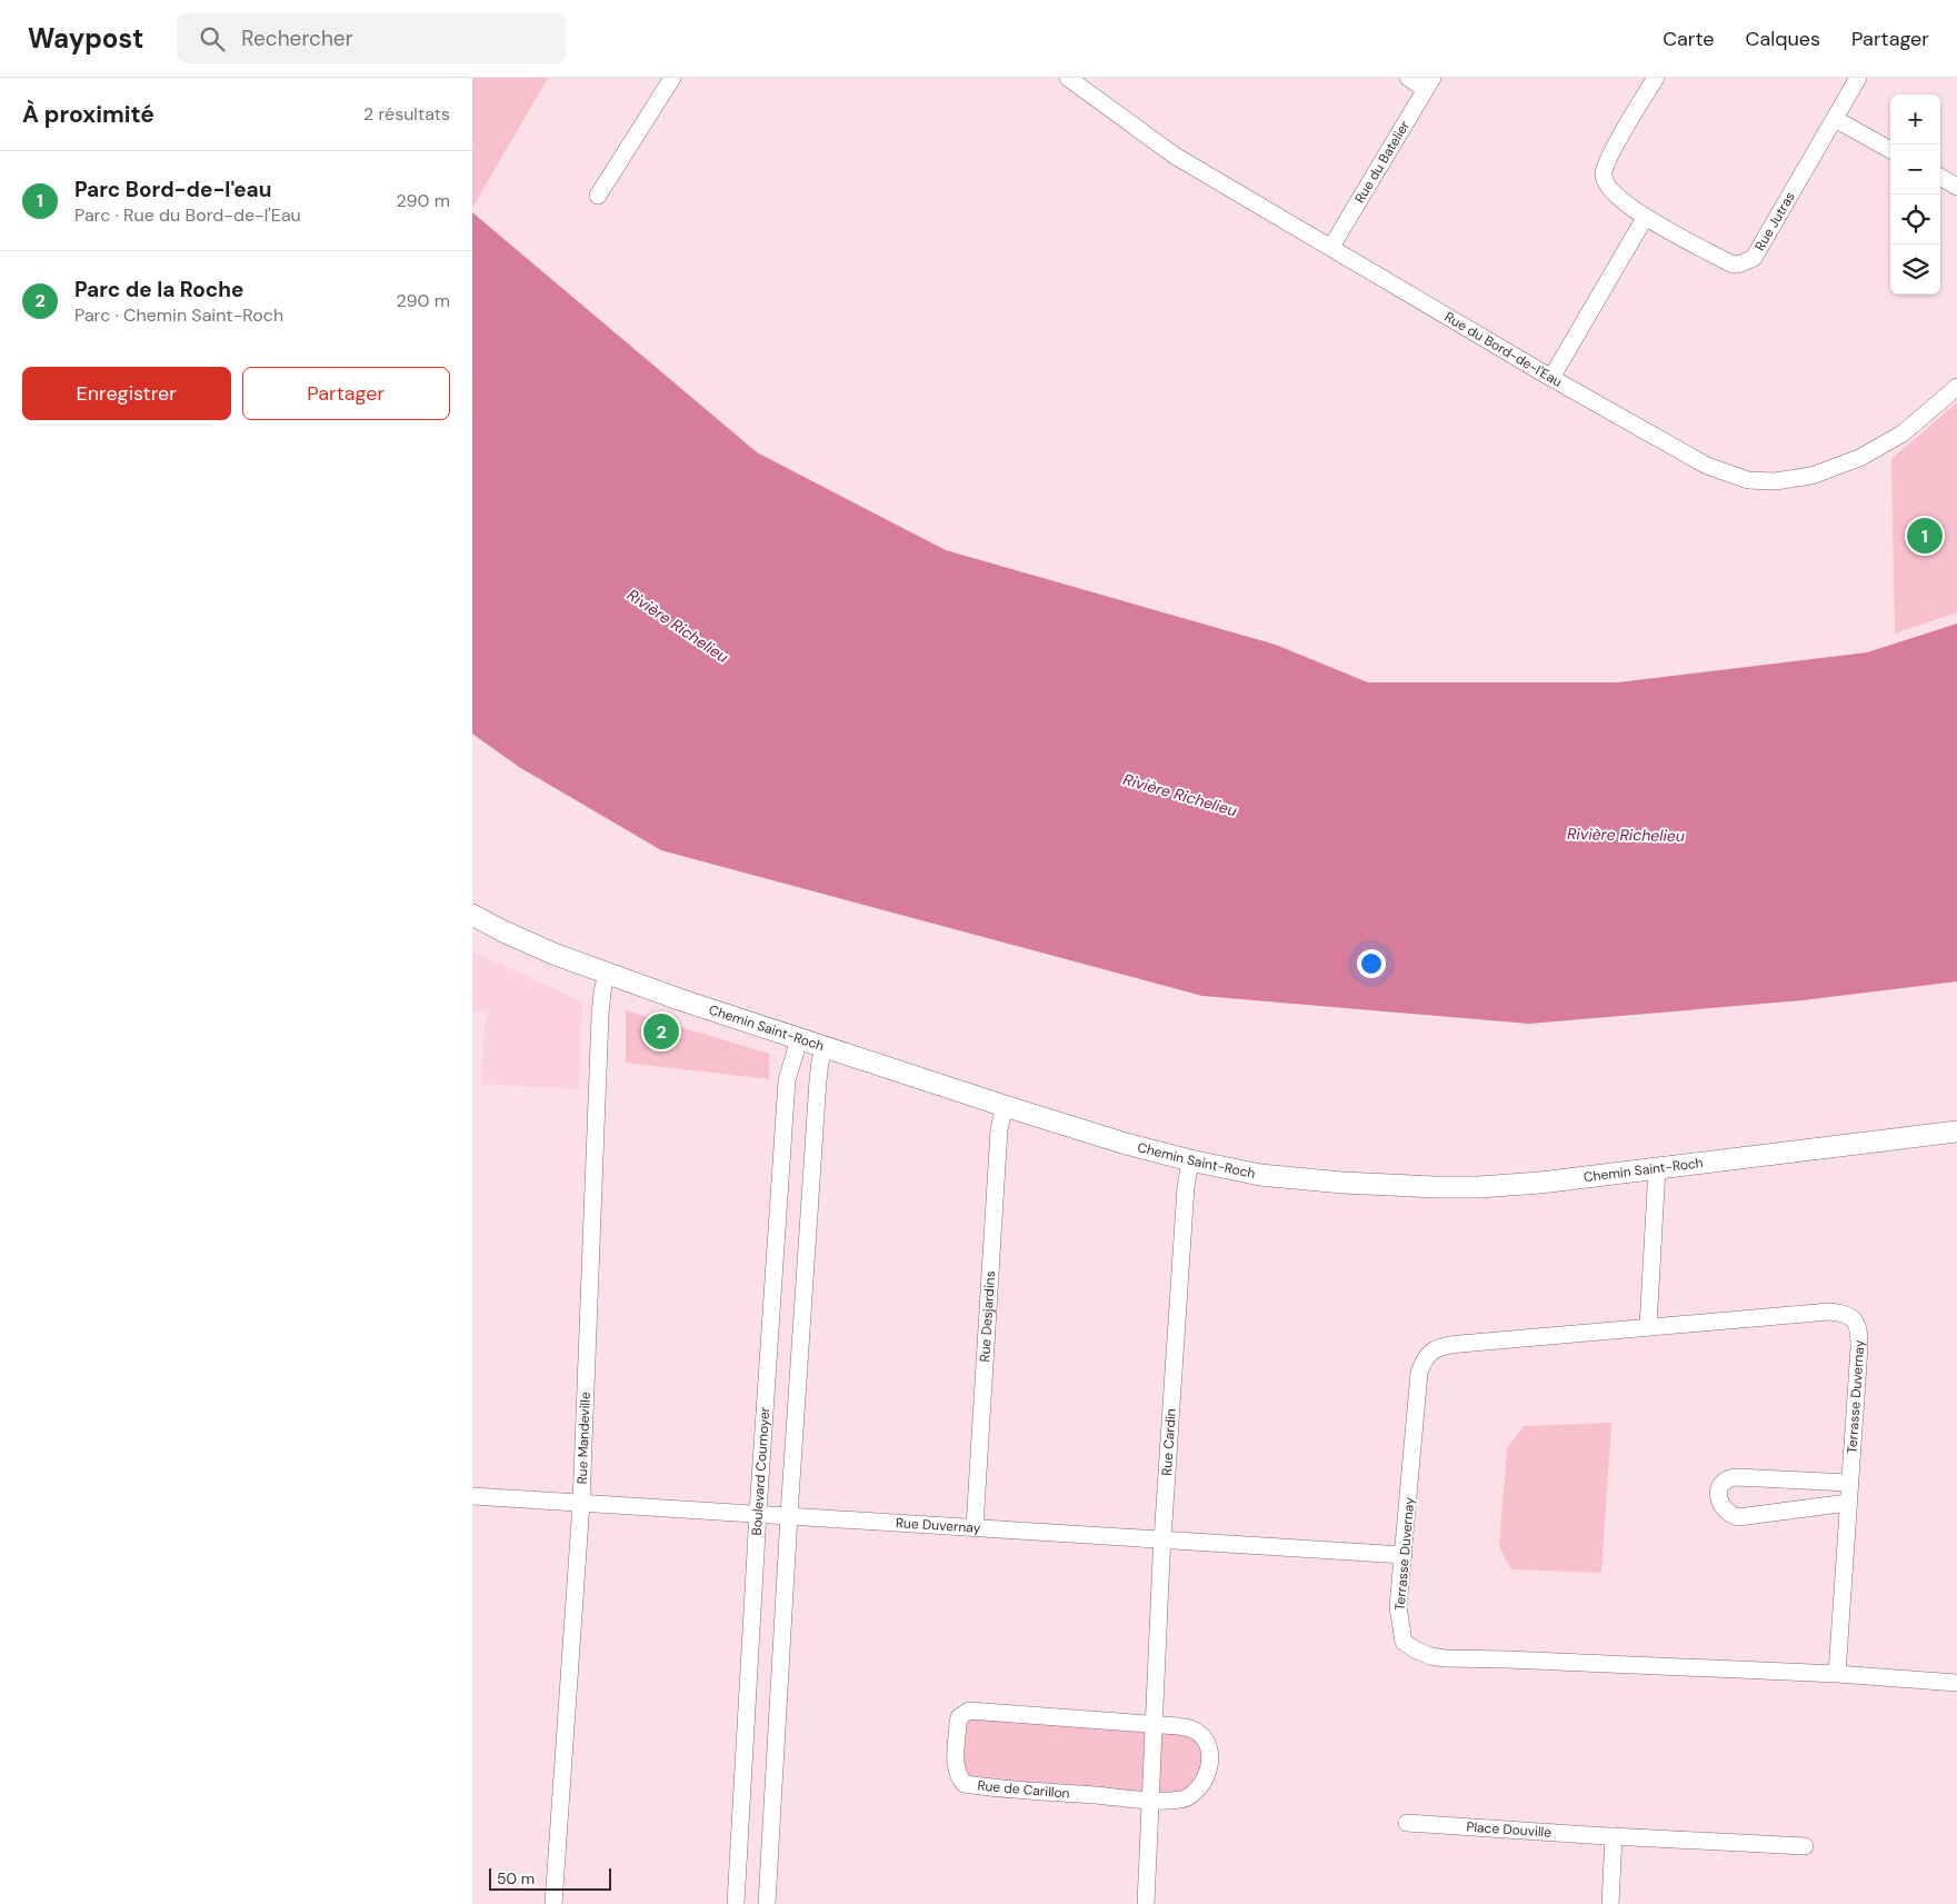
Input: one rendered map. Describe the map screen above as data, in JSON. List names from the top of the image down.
{
  "streets": {
    "main road": ["Chemin Saint-Roch"],
    "street": [
      "Rue du Batelier",
      "Rue Jutras",
      "Rue du Bord-de-l'Eau",
      "Rue Desjardins",
      "Terrasse Duvernay",
      "Rue Mandeville",
      "Rue Cardin",
      "Boulevard Cournoyer",
      "Rue Duvernay",
      "Rue de Carillon",
      "Place Douville"
    ]
  },
  "crossings": [
    ["Rue du Batelier", "Rue du Bord-de-l'Eau"],
    ["Chemin Saint-Roch", "Rue Desjardins"],
    ["Chemin Saint-Roch", "Rue Mandeville"],
    ["Chemin Saint-Roch", "Rue Cardin"],
    ["Chemin Saint-Roch", "Boulevard Cournoyer"],
    ["Rue Desjardins", "Rue Duvernay"],
    ["Terrasse Duvernay", "Rue Duvernay"],
    ["Rue Mandeville", "Rue Duvernay"],
    ["Rue Cardin", "Rue Duvernay"],
    ["Rue Cardin", "Rue de Carillon"],
    ["Boulevard Cournoyer", "Rue Duvernay"]
  ],
  "water": ["Rivière Richelieu"],
  "scale_bar": "50 m",
  "page": {
    "header": "Waypost",
    "search": "Rechercher",
    "nav": ["Carte", "Calques", "Partager"],
    "heading": ["À proximité", "2 résultats"],
    "map_buttons": ["+", "−"],
    "list": [
      {
        "mark": "1",
        "name": "Parc Bord-de-l'eau",
        "note": "Parc · Rue du Bord-de-l'Eau",
        "value": "290 m"
      },
      {
        "mark": "2",
        "name": "Parc de la Roche",
        "note": "Parc · Chemin Saint-Roch",
        "value": "290 m"
      }
    ],
    "buttons": ["Enregistrer", "Partager"],
    "pins": ["1", "2"],
    "scale": "50 m"
  }
}
